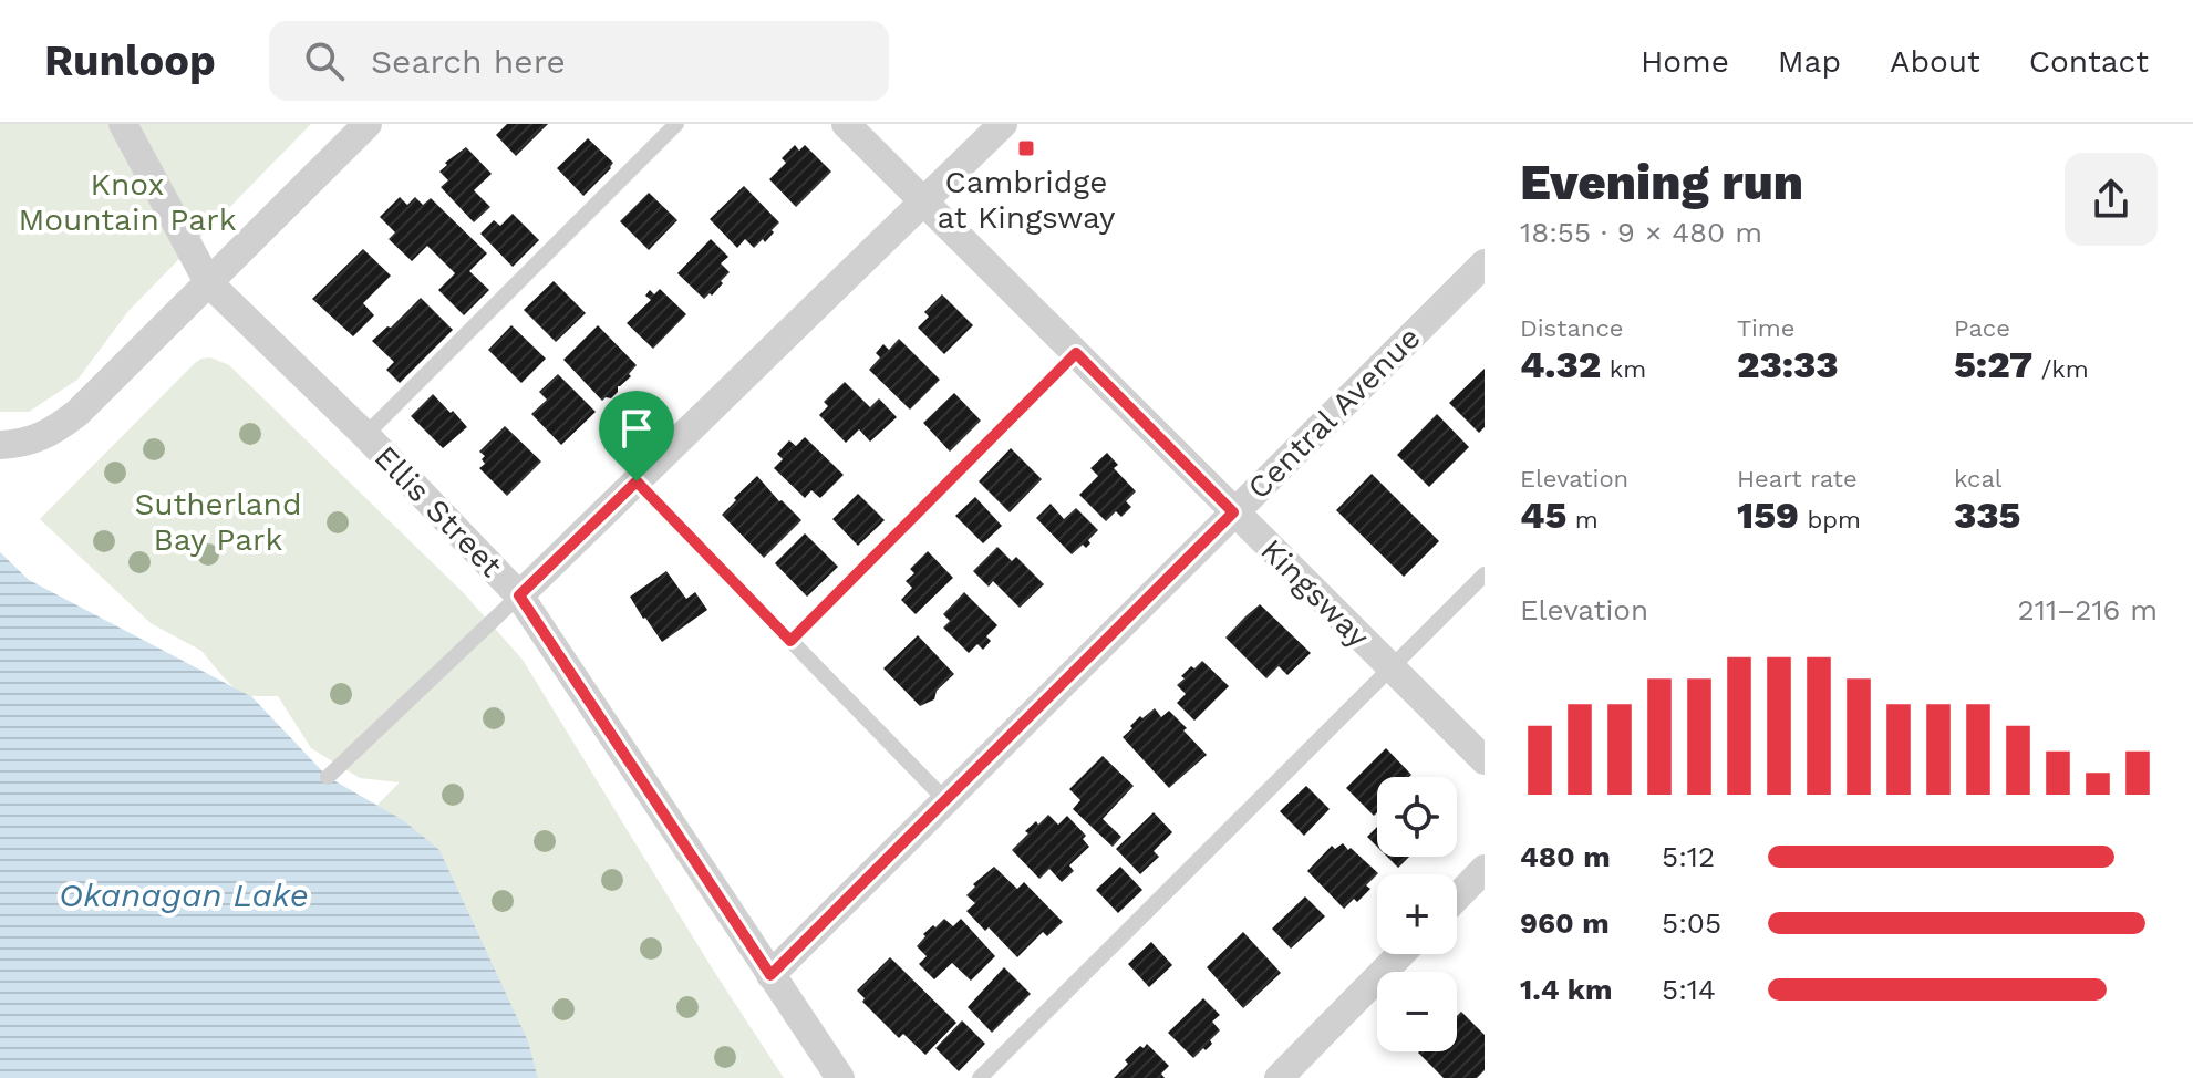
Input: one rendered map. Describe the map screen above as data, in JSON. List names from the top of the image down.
{
  "streets": {
    "street": ["Central Avenue", "Ellis Street", "Kingsway"]
  },
  "crossings": [
    ["Central Avenue", "Ellis Street"],
    ["Central Avenue", "Kingsway"]
  ],
  "water": ["Okanagan Lake"],
  "parks": ["Knox Mountain Park", "Sutherland Bay Park"],
  "places": {
    "transit": ["Cambridge at Kingsway"]
  },
  "page": {
    "header": "Runloop",
    "search": "Search here",
    "nav": [
      "Home",
      "Map",
      "About",
      "Contact"
    ],
    "heading": ["Evening run", "18:55 · 9 × 480 m"],
    "stats": [
      ["Distance", "4.32 km"],
      ["Time", "23:33"],
      ["Pace", "5:27 /km"],
      ["Elevation", "45 m"],
      ["Heart rate", "159 bpm"],
      ["kcal", "335"]
    ],
    "chart": ["Elevation", "211–216 m"],
    "map_buttons": ["+", "−"],
    "list": [
      {
        "name": "480 m",
        "note": "5:12"
      },
      {
        "name": "960 m",
        "note": "5:05"
      },
      {
        "name": "1.4 km",
        "note": "5:14"
      }
    ]
  }
}
